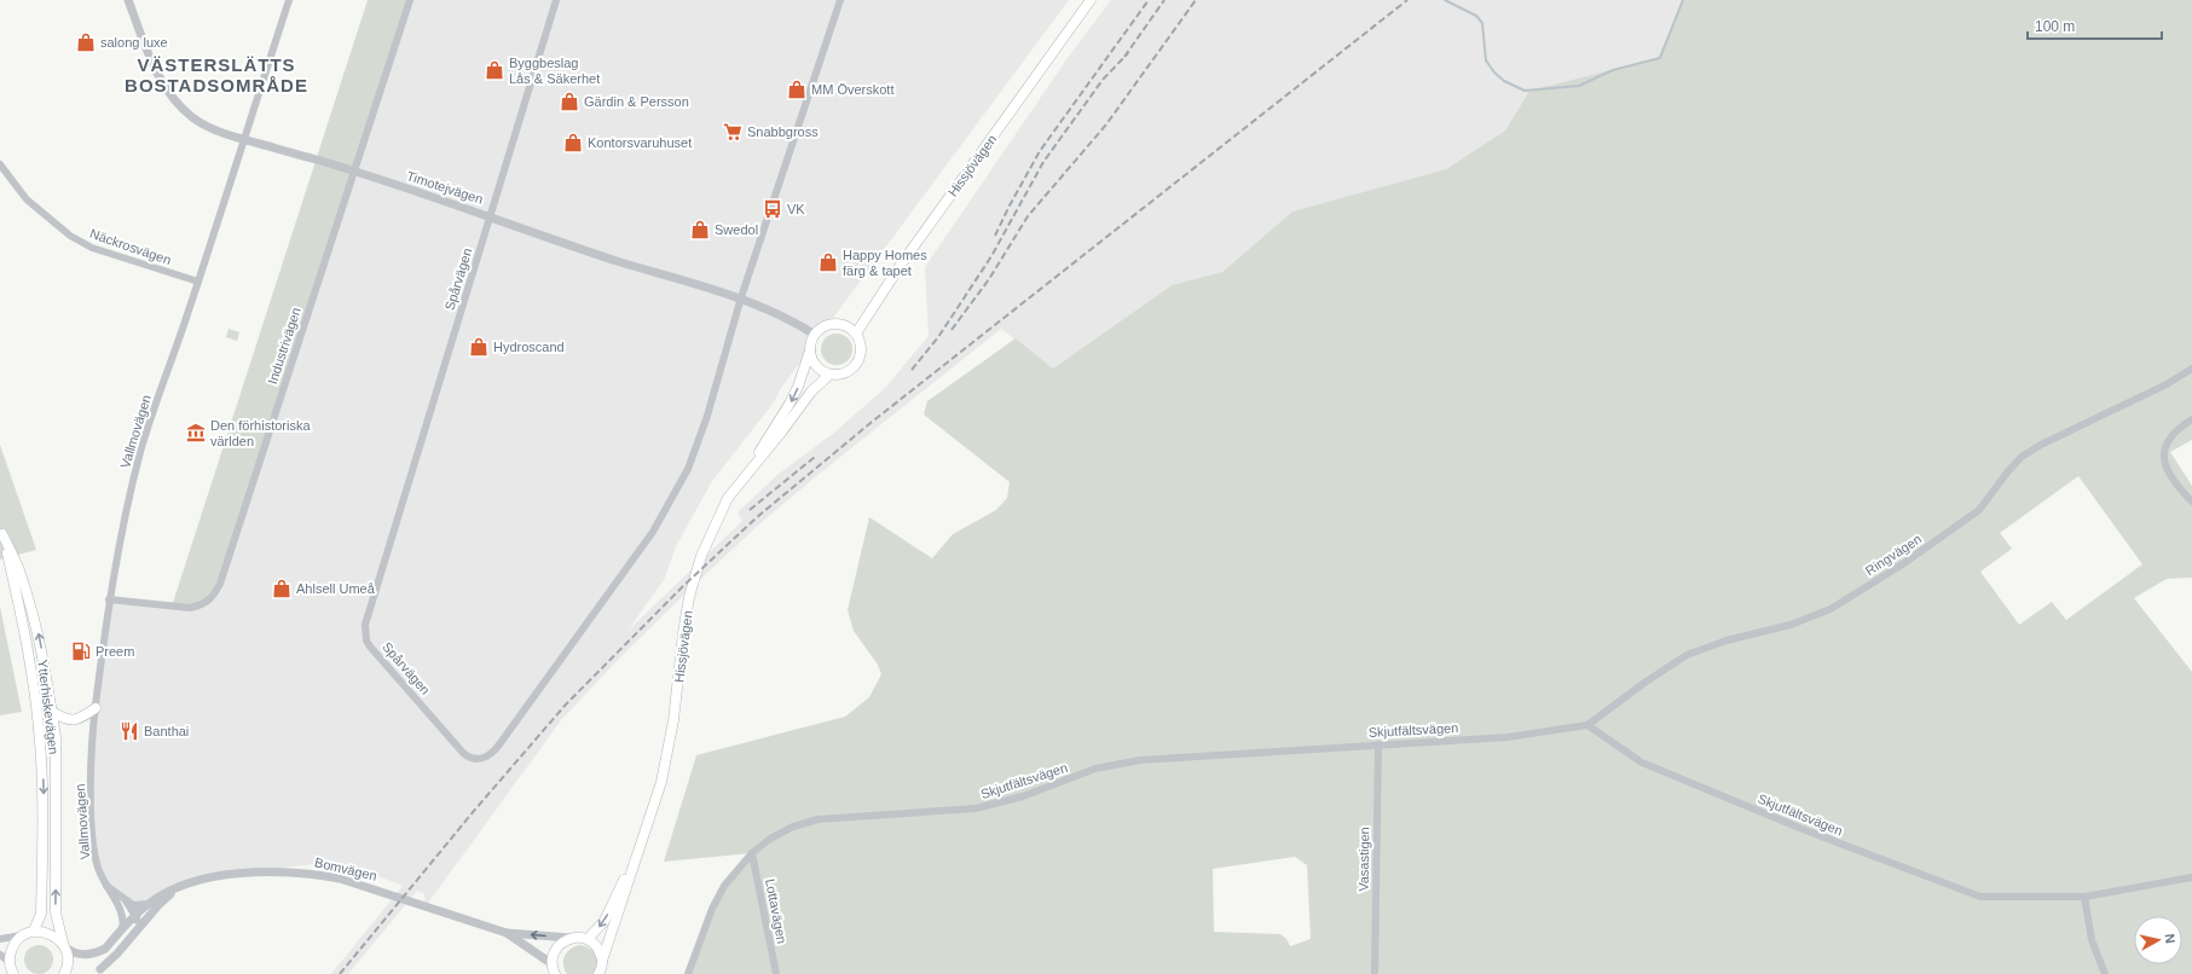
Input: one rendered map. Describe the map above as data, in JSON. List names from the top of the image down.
{
  "streets": {
    "main road": ["Hissjövägen", "Ytterhiskevägen"],
    "street": [
      "Timotejvägen",
      "Näckrosvägen",
      "Spårvägen",
      "Industrivägen",
      "Vallmovägen",
      "Ringvägen",
      "Skjutfältsvägen",
      "Vasastigen",
      "Bomvägen",
      "Lottavägen"
    ]
  },
  "crossings": [
    ["Hissjövägen", "Timotejvägen"],
    ["Timotejvägen", "Spårvägen"],
    ["Timotejvägen", "Industrivägen"],
    ["Timotejvägen", "Vallmovägen"],
    ["Näckrosvägen", "Vallmovägen"],
    ["Industrivägen", "Vallmovägen"],
    ["Vallmovägen", "Bomvägen"],
    ["Ringvägen", "Skjutfältsvägen"],
    ["Ytterhiskevägen", "Bomvägen"],
    ["Skjutfältsvägen", "Vasastigen"],
    ["Skjutfältsvägen", "Lottavägen"]
  ],
  "districts": ["VÄSTERSLÄTTS BOSTADSOMRÅDE"],
  "places": {
    "shop": [
      "salong luxe",
      "Byggbeslag Lås & Säkerhet",
      "MM Överskott",
      "Gärdin & Persson",
      "Kontorsvaruhuset",
      "Swedol",
      "Happy Homes färg & tapet",
      "Hydroscand",
      "Ahlsell Umeå"
    ],
    "supermarket": ["Snabbgross"],
    "bus stop": ["VK"],
    "museum": ["Den förhistoriska världen"],
    "fuel station": ["Preem"],
    "restaurant": ["Banthai"]
  },
  "scale_bar": "100 m",
  "north": "right"
}
